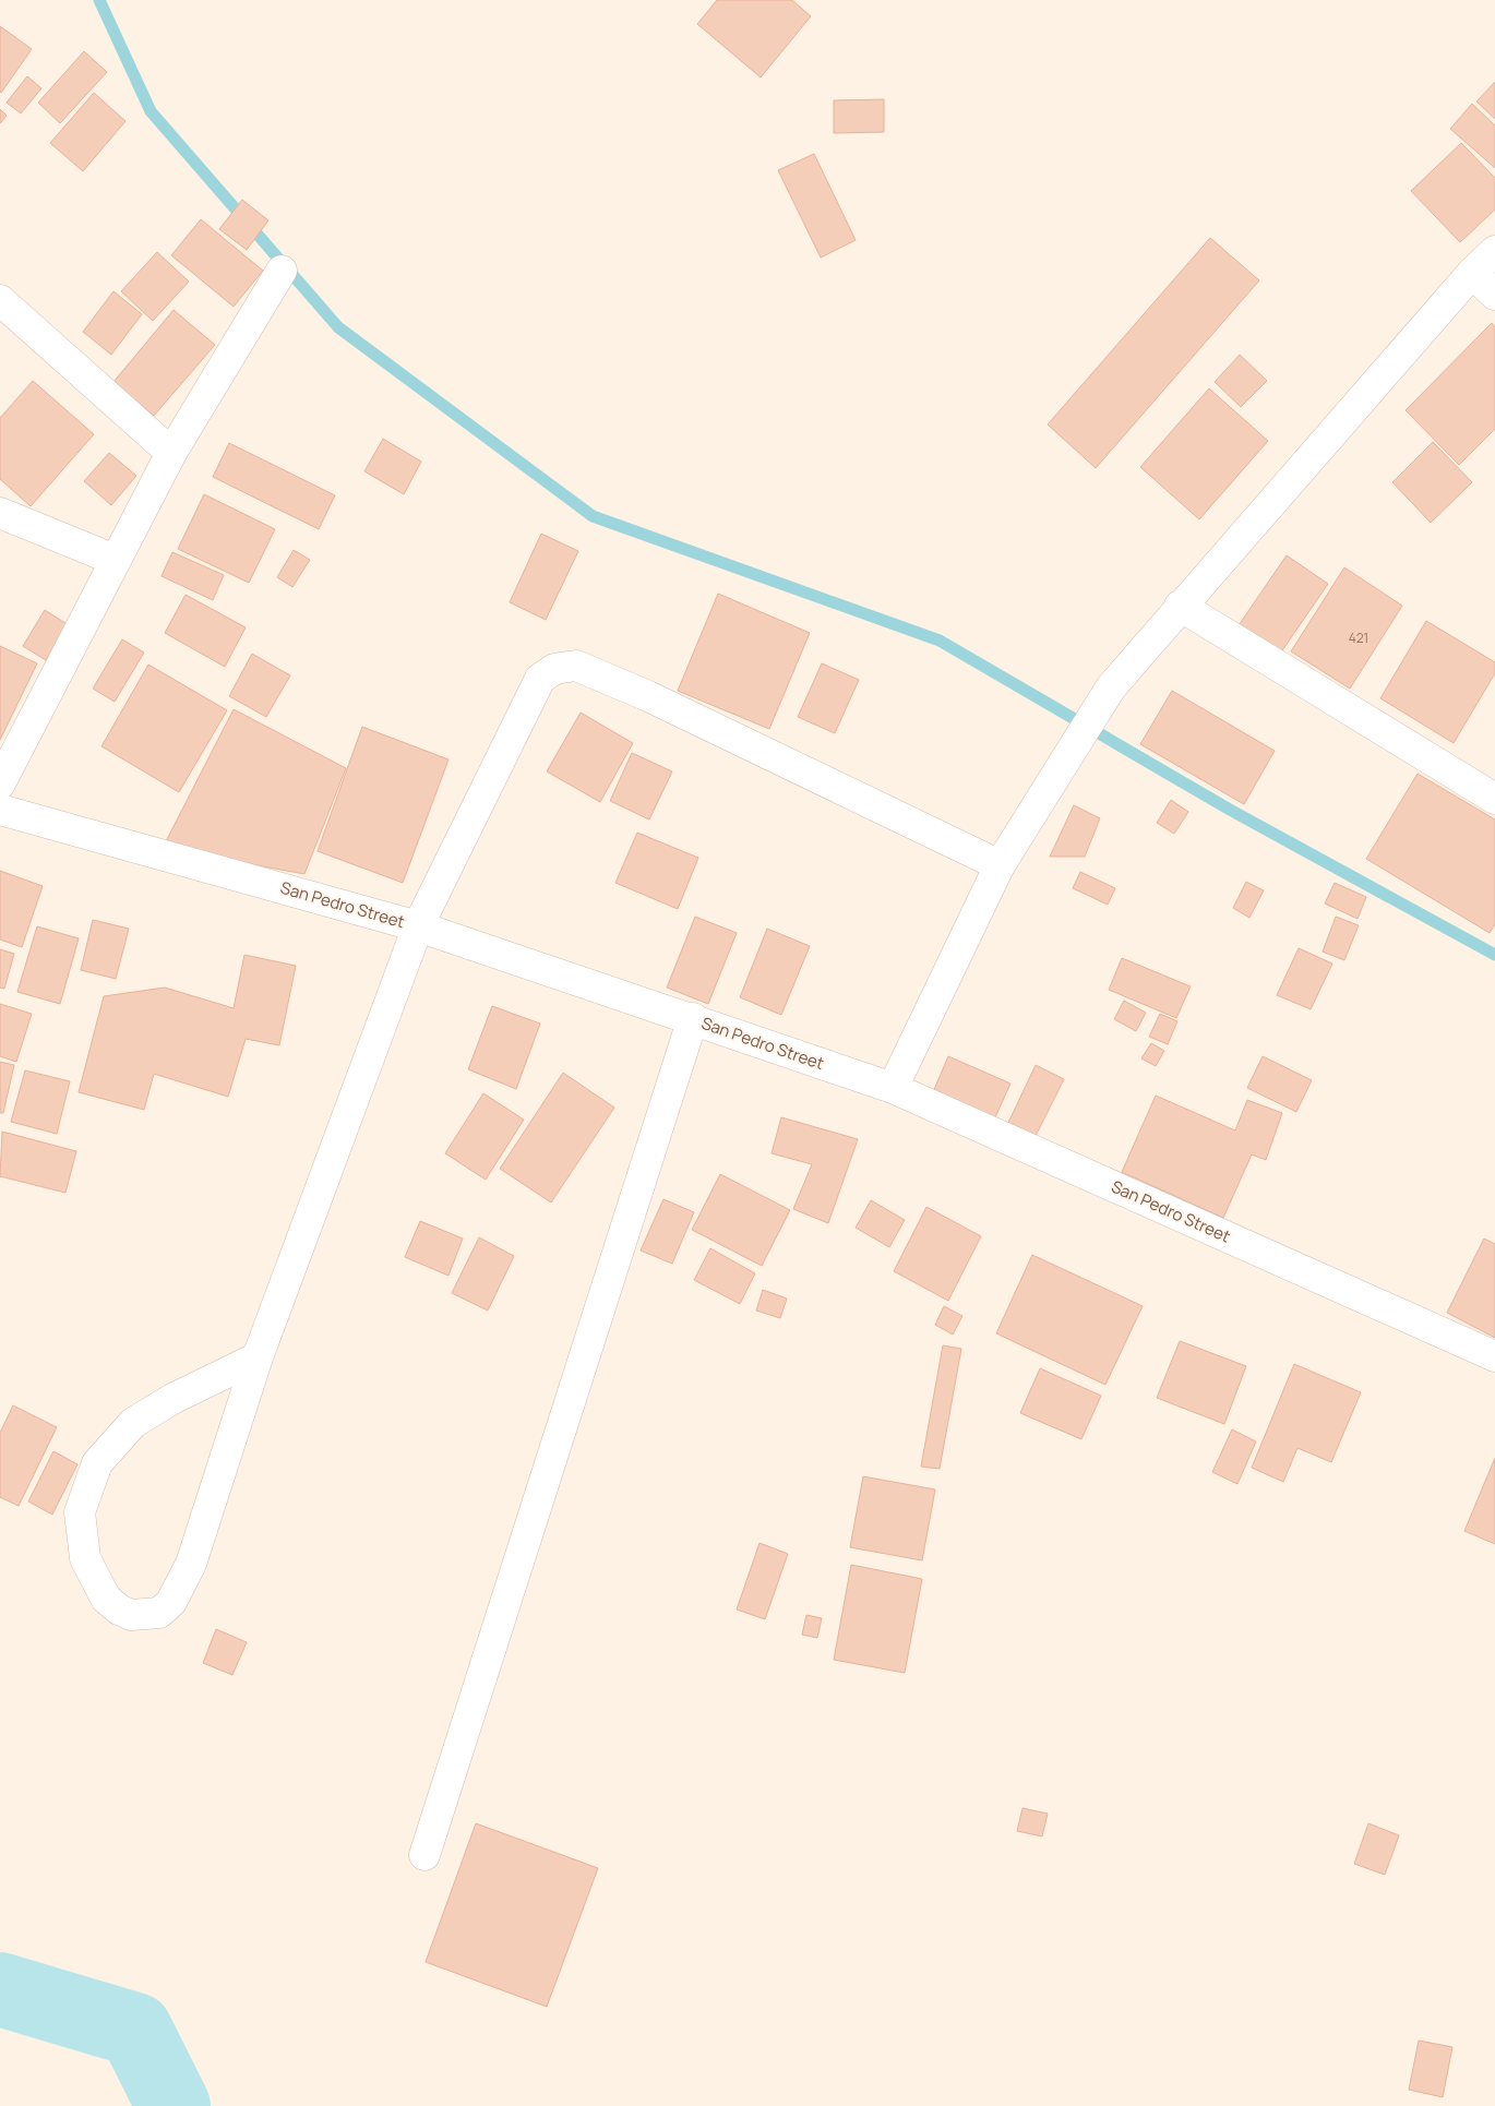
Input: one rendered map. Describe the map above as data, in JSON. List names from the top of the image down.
{
  "streets": {
    "street": ["San Pedro Street"]
  },
  "house_numbers": ["421"]
}
